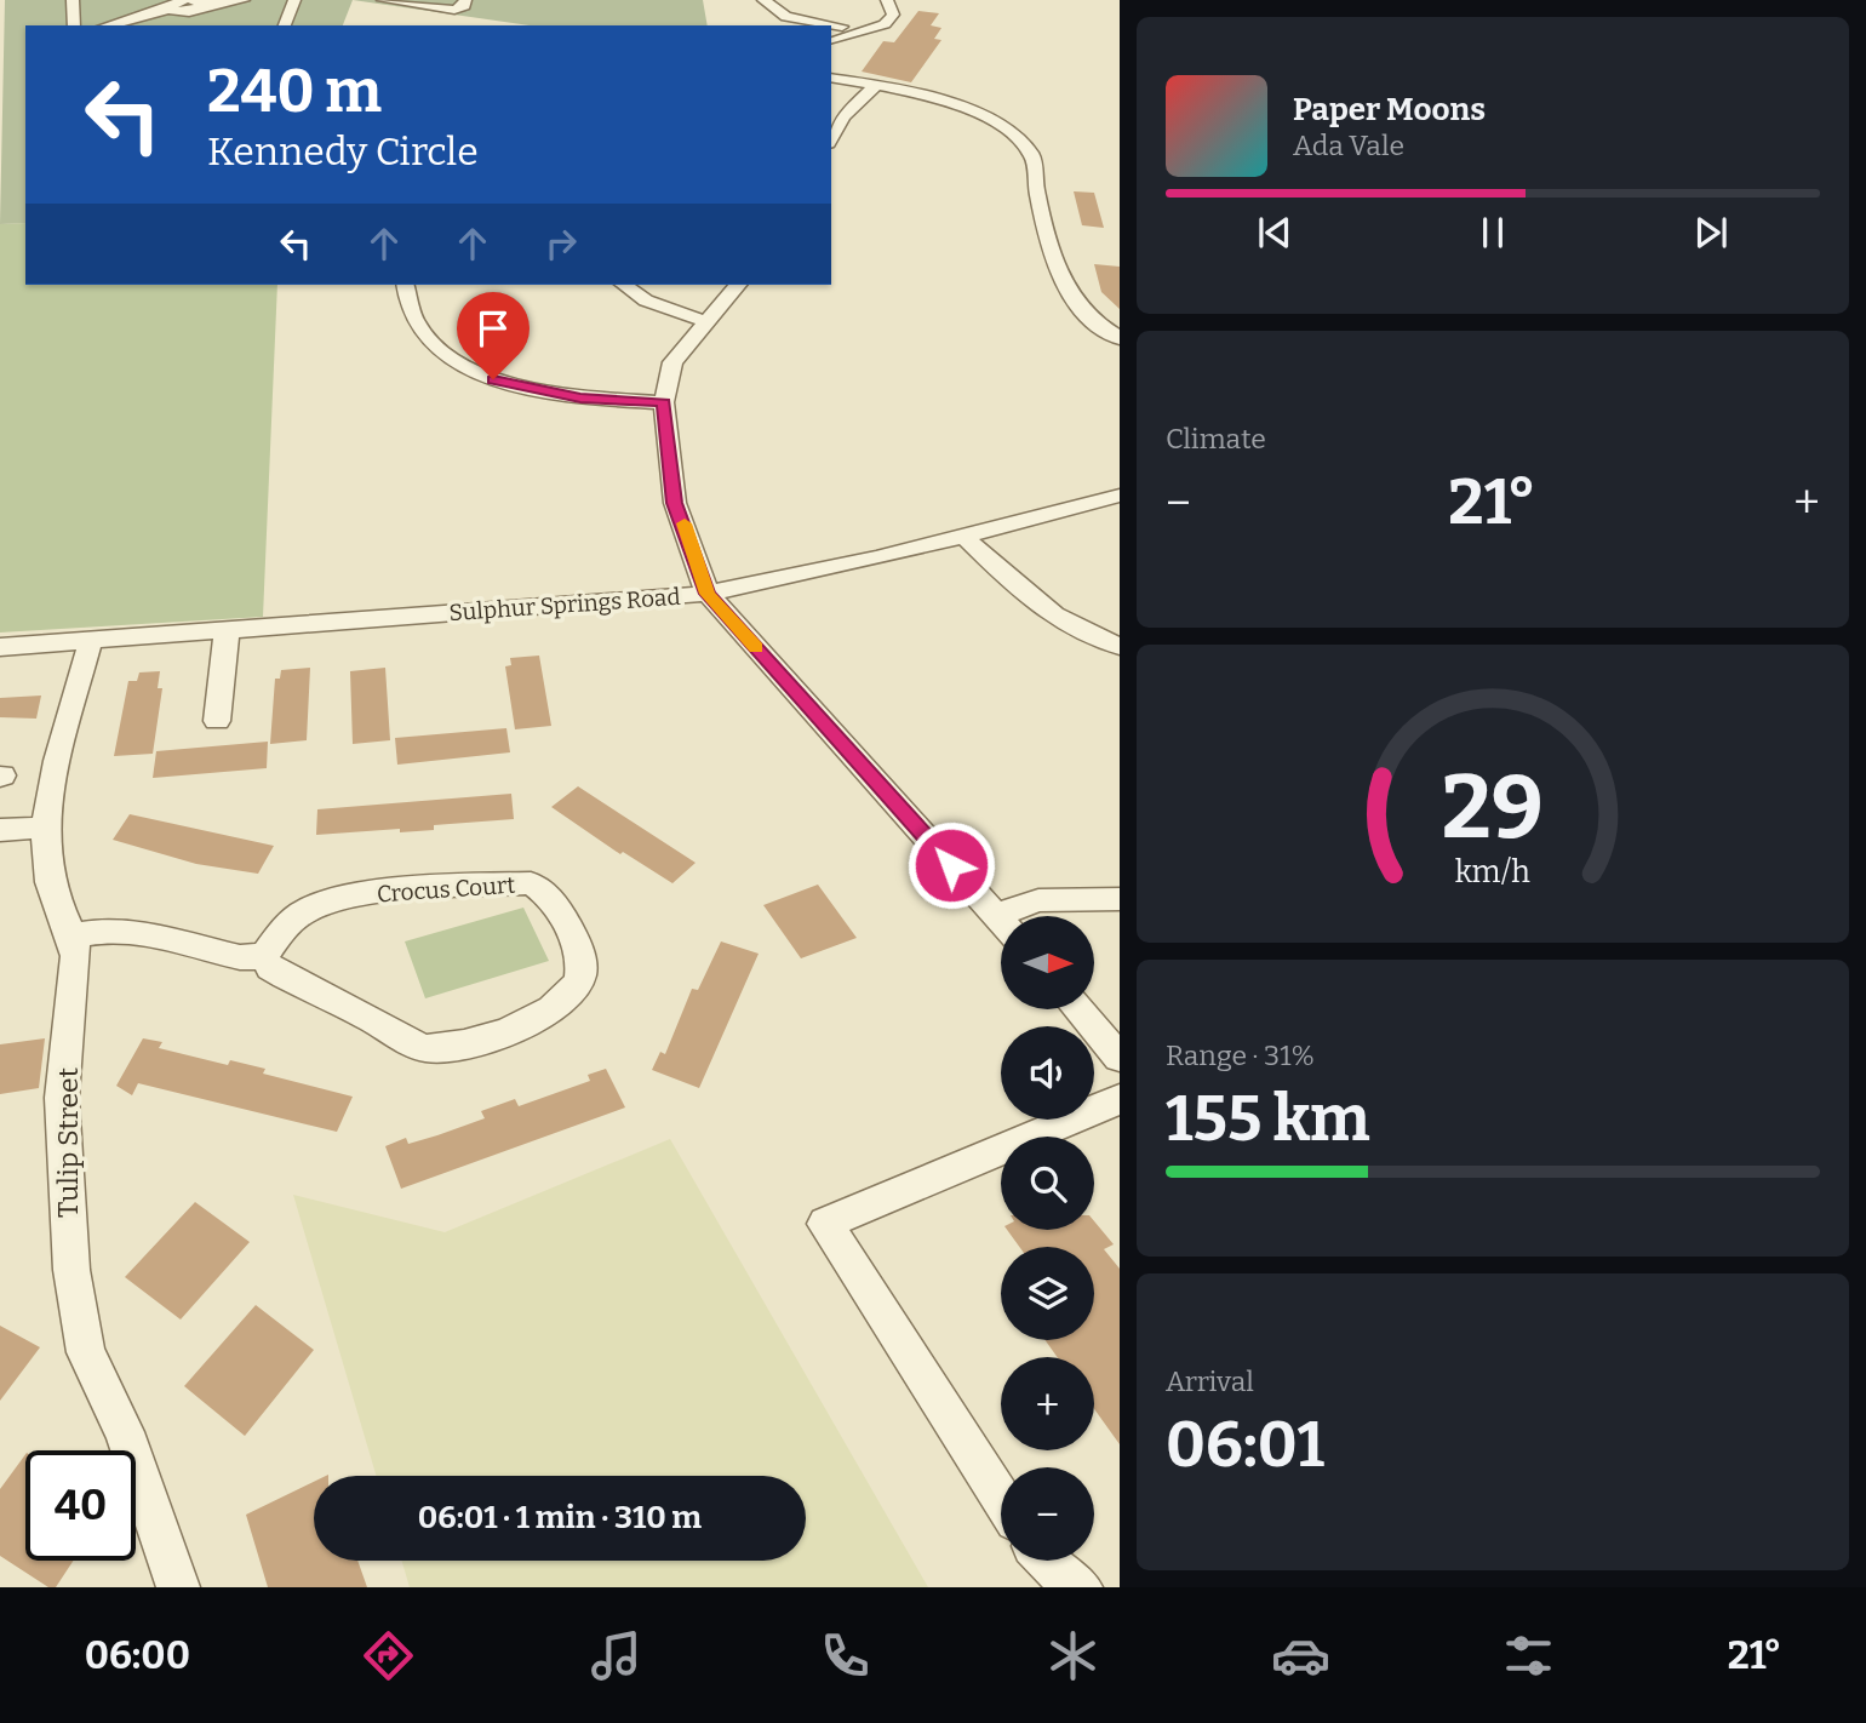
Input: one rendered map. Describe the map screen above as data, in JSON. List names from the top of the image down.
{
  "streets": {
    "street": ["Sulphur Springs Road", "Crocus Court", "Tulip Street"]
  },
  "crossings": [
    ["Sulphur Springs Road", "Tulip Street"]
  ],
  "north": "right",
  "page": {
    "turn": ["240 m", "Kennedy Circle"],
    "song": ["Paper Moons", "Ada Vale"],
    "tile": [
      "Climate",
      ["Range · 31%", "155 km"],
      ["Arrival", "06:01"]
    ],
    "heat": ["−", "21°", "+"],
    "map_buttons": ["+", "−"],
    "limit": "40",
    "trip": "06:01 · 1 min · 310 m",
    "tabs": ["06:00", "21°"],
    "gauge": ["29", "km/h"]
  }
}
